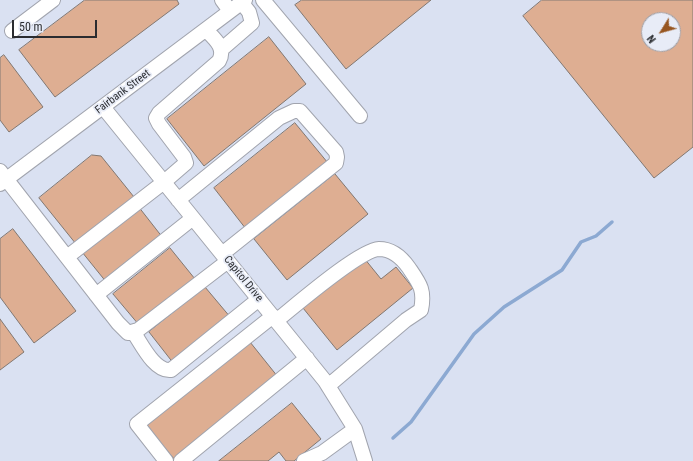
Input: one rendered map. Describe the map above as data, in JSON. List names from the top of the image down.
{
  "streets": {
    "street": ["Fairbank Street", "Capitol Drive"]
  },
  "crossings": [
    ["Fairbank Street", "Capitol Drive"]
  ],
  "scale_bar": "50 m",
  "north": "bottom left"
}
